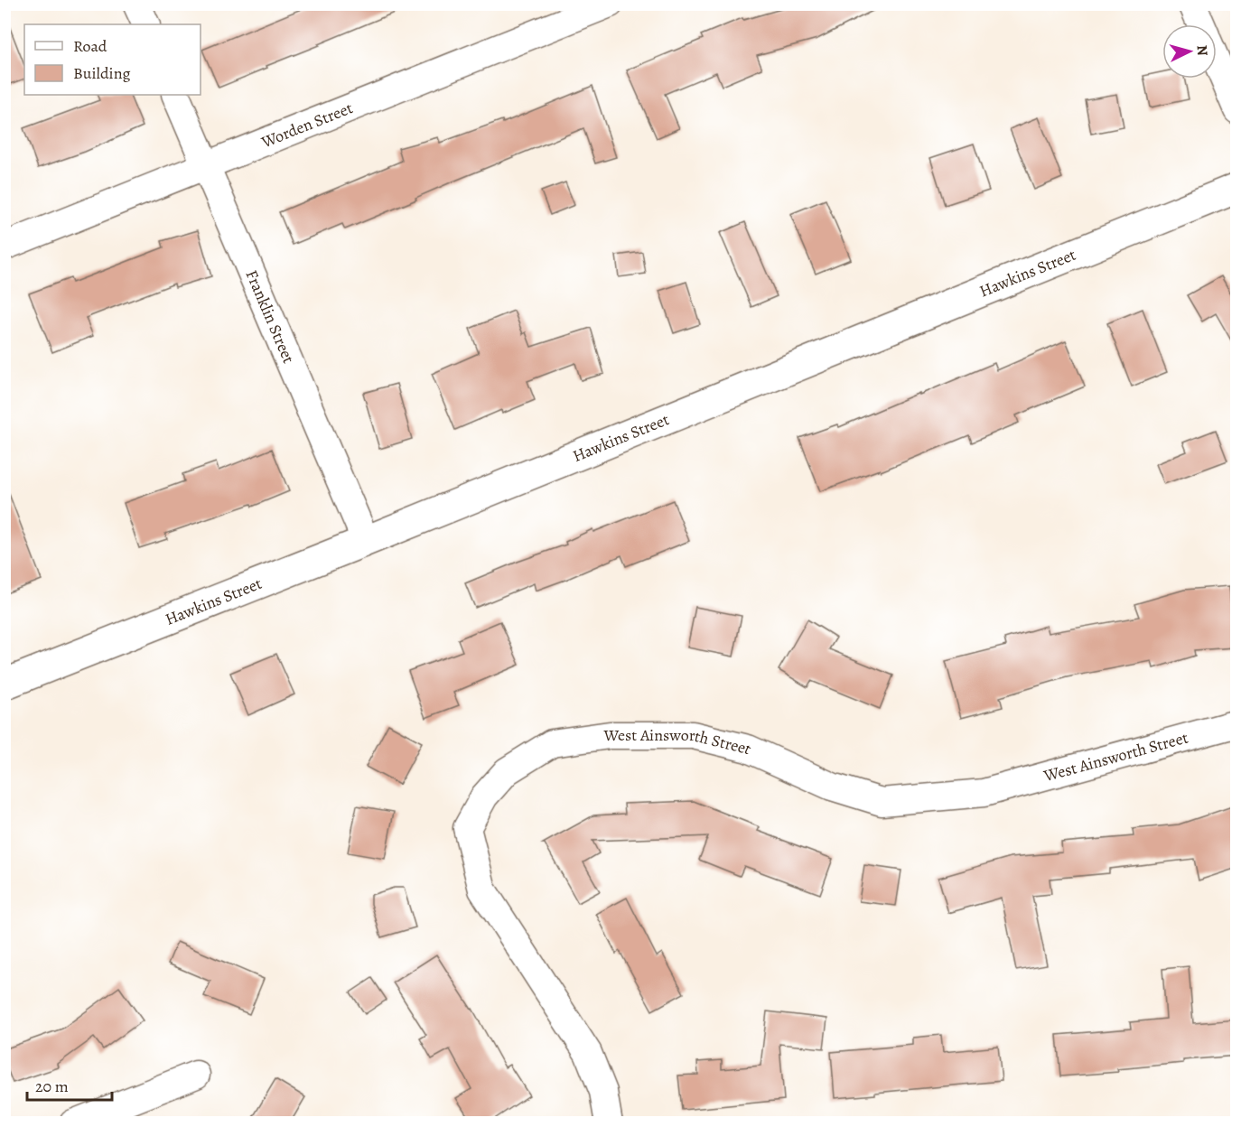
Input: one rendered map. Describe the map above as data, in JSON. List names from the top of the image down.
{
  "streets": {
    "street": [
      "Worden Street",
      "Hawkins Street",
      "Franklin Street",
      "West Ainsworth Street"
    ]
  },
  "crossings": [
    ["Worden Street", "Franklin Street"],
    ["Hawkins Street", "Franklin Street"]
  ],
  "legend": ["Road", "Building"],
  "scale_bar": "20 m",
  "north": "right"
}
